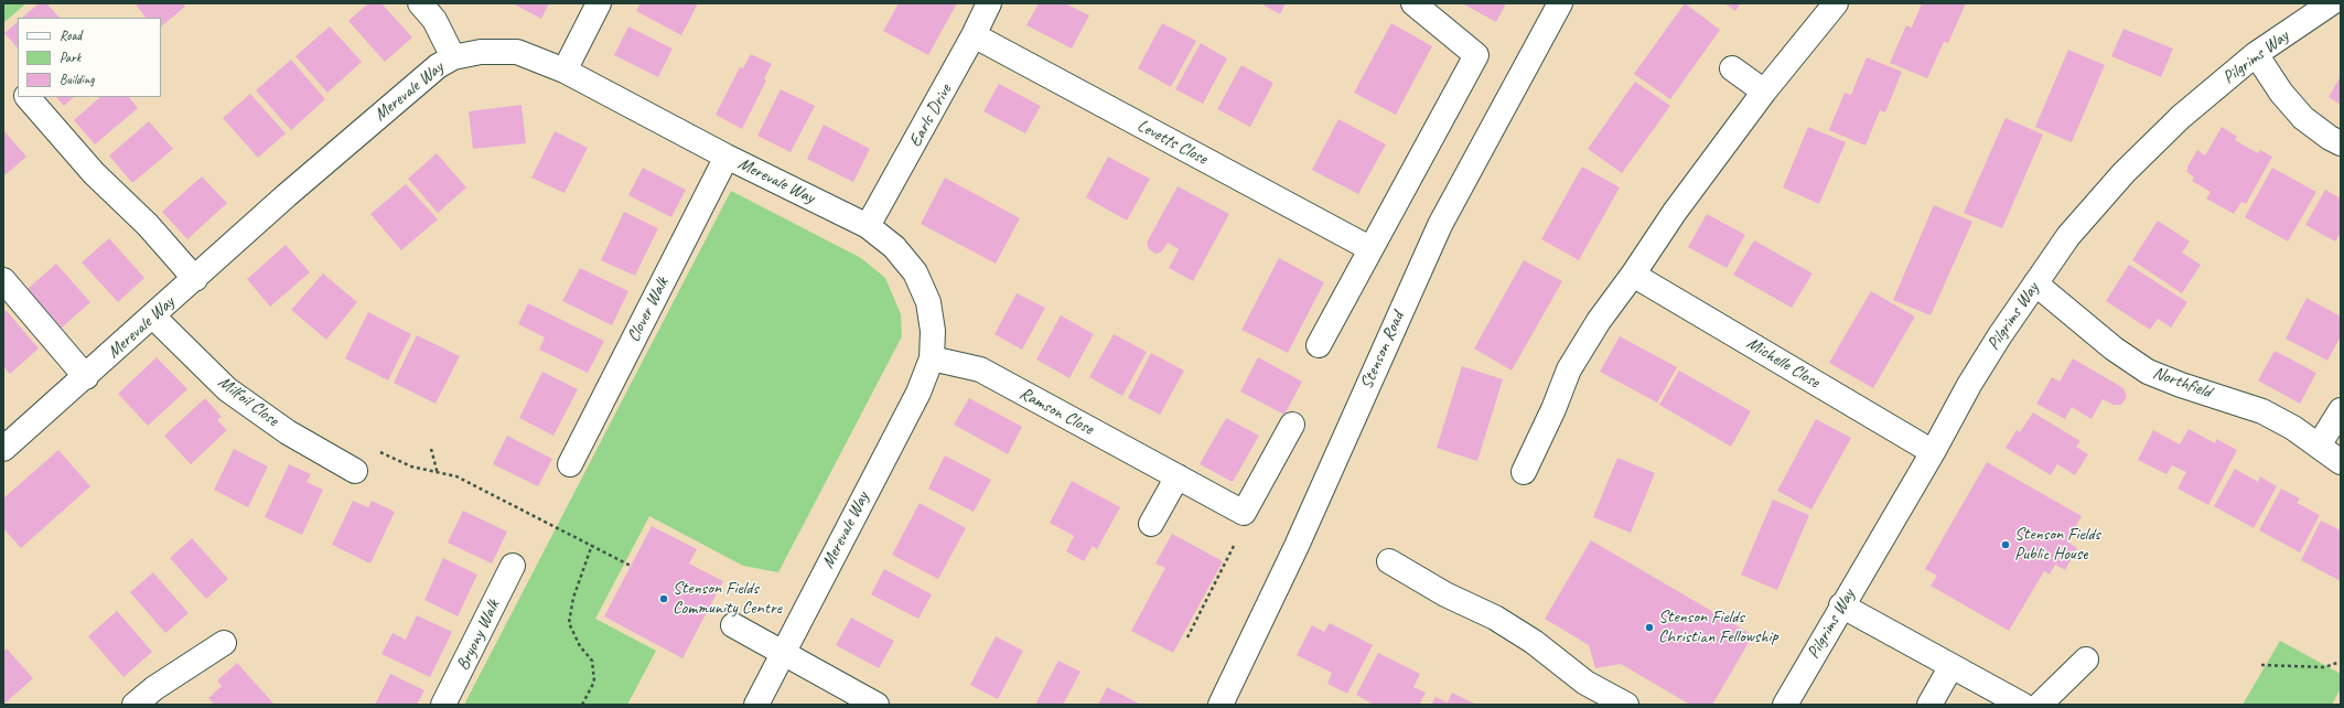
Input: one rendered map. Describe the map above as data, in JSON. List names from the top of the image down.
{
  "streets": {
    "street": [
      "Pilgrims Way",
      "Merevale Way",
      "Earls Drive",
      "Levetts Close",
      "Clover Walk",
      "Stenson Road",
      "Michelle Close",
      "Northfield",
      "Milfoil Close",
      "Ramson Close",
      "Bryony Walk"
    ]
  },
  "crossings": [
    ["Pilgrims Way", "Michelle Close"],
    ["Pilgrims Way", "Northfield"],
    ["Merevale Way", "Earls Drive"],
    ["Merevale Way", "Clover Walk"],
    ["Merevale Way", "Milfoil Close"],
    ["Merevale Way", "Ramson Close"],
    ["Earls Drive", "Levetts Close"]
  ],
  "places": ["Stenson Fields Public House", "Stenson Fields Community Centre", "Stenson Fields Christian Fellowship"],
  "legend": ["Road", "Park", "Building"]
}
